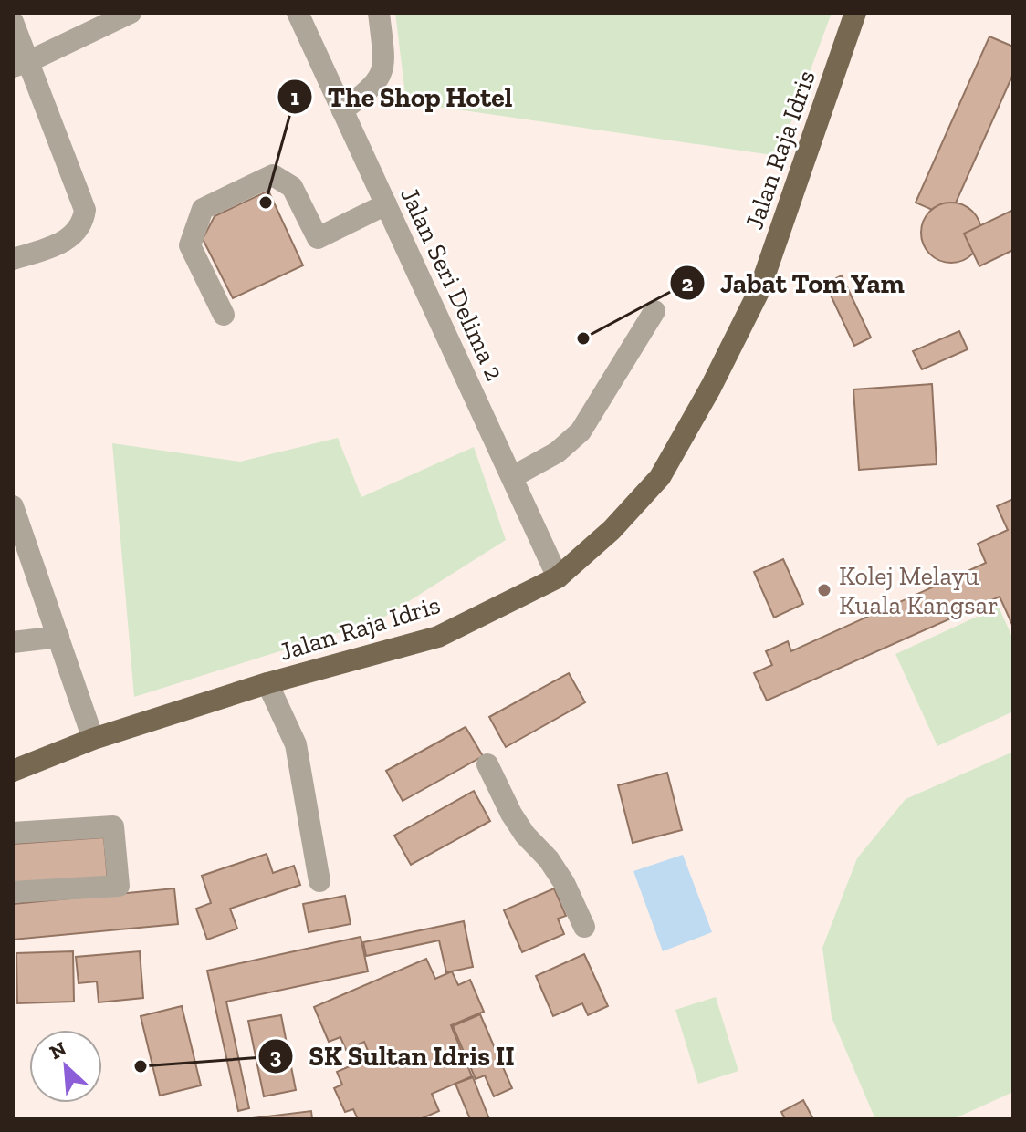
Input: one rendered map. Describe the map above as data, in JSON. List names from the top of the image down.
{
  "streets": {
    "main road": ["Jalan Raja Idris"],
    "street": ["Jalan Seri Delima 2"]
  },
  "crossings": [
    ["Jalan Raja Idris", "Jalan Seri Delima 2"]
  ],
  "places": [
    "The Shop Hotel",
    "Jabat Tom Yam",
    "Kolej Melayu Kuala Kangsar",
    "SK Sultan Idris II"
  ],
  "north": "top left"
}
